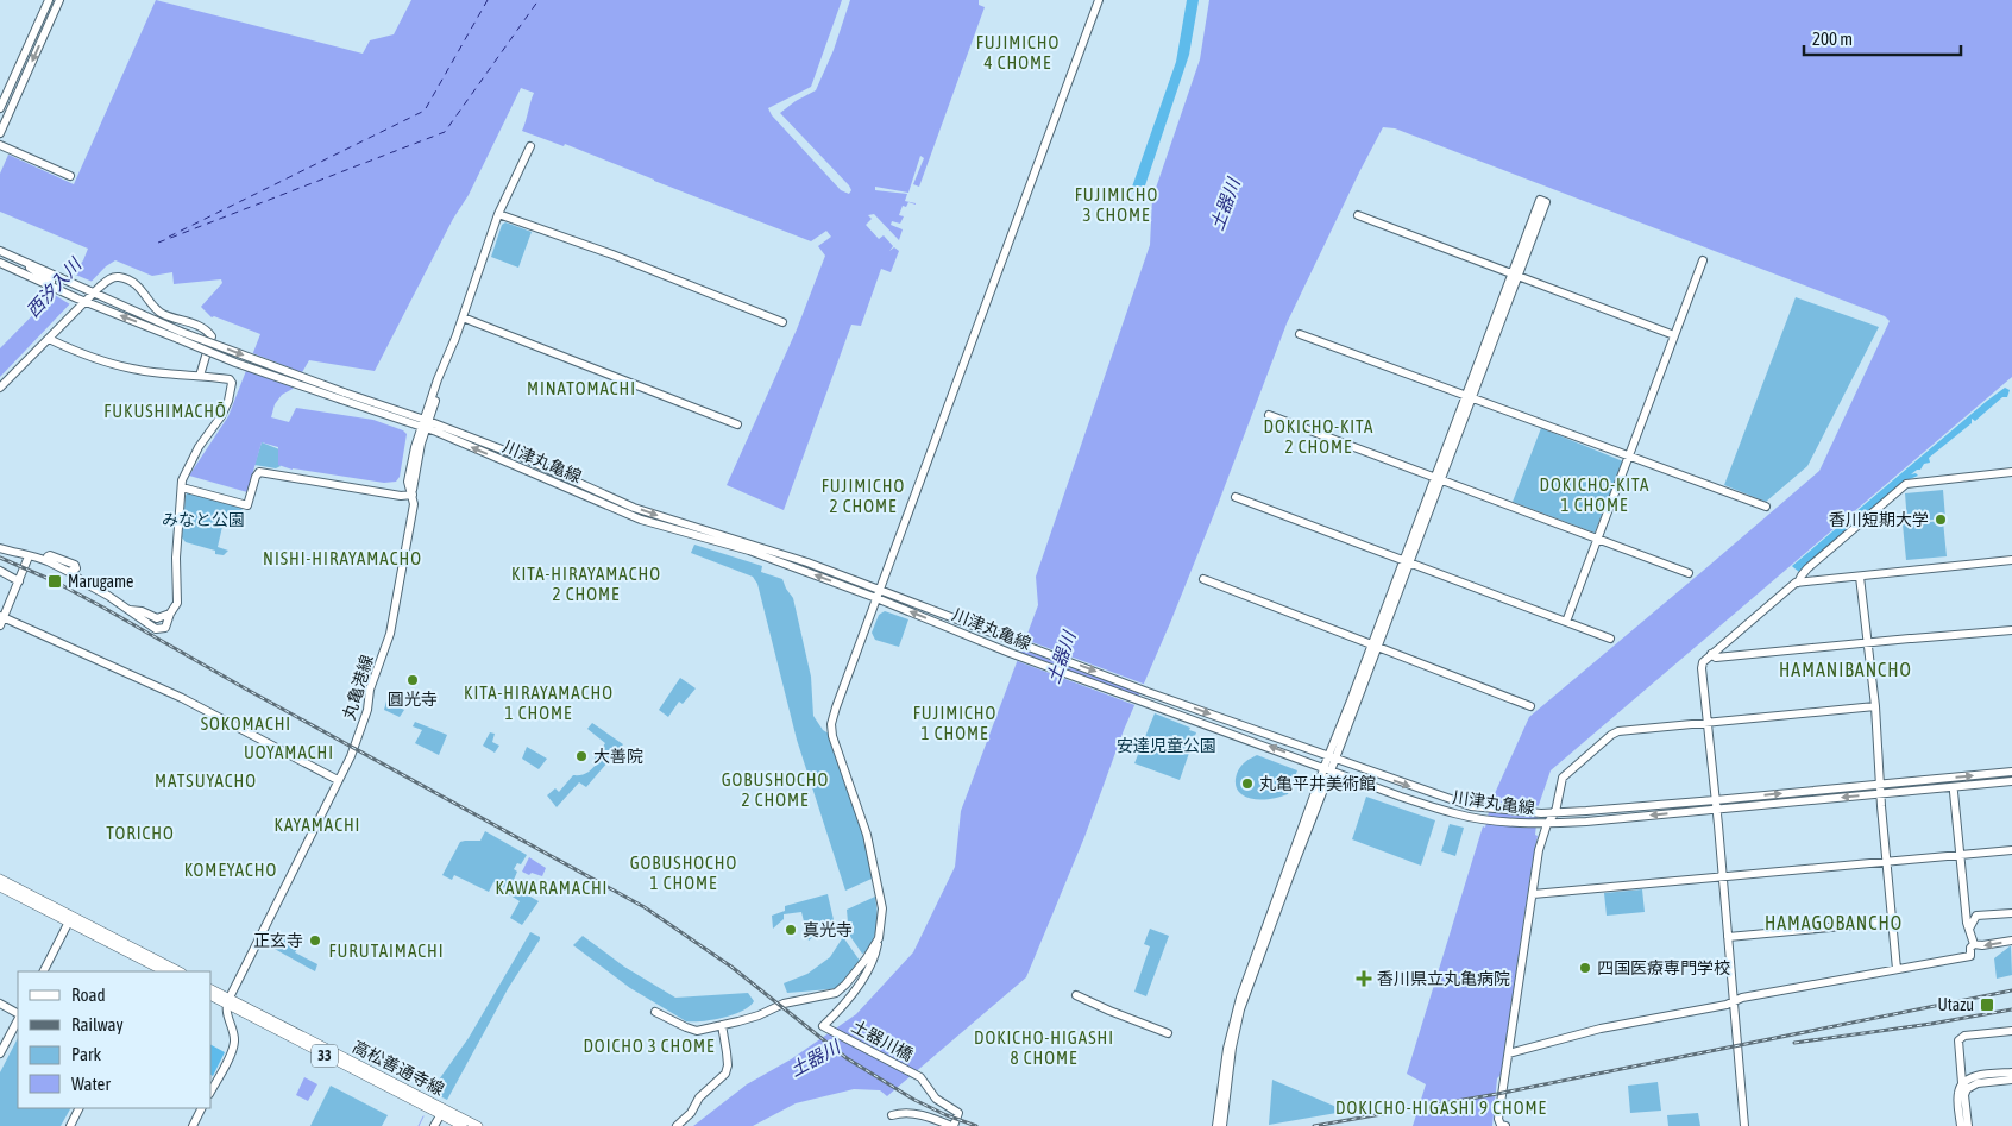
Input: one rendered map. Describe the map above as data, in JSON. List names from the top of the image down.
{
  "streets": {
    "main road": ["33", "高松善通寺線"],
    "street": ["川津丸亀線", "丸亀港線", "土器川橋"]
  },
  "crossings": [
    ["川津丸亀線", "丸亀港線"],
    ["丸亀港線", "高松善通寺線"]
  ],
  "districts": [
    "FUJIMICHO 4 CHOME",
    "FUJIMICHO 3 CHOME",
    "MINATOMACHI",
    "FUKUSHIMACHŌ",
    "DOKICHO-KITA 2 CHOME",
    "DOKICHO-KITA 1 CHOME",
    "FUJIMICHO 2 CHOME",
    "NISHI-HIRAYAMACHO",
    "KITA-HIRAYAMACHO 2 CHOME",
    "HAMANIBANCHO",
    "KITA-HIRAYAMACHO 1 CHOME",
    "FUJIMICHO 1 CHOME",
    "SOKOMACHI",
    "UOYAMACHI",
    "GOBUSHOCHO 2 CHOME",
    "MATSUYACHO",
    "KAYAMACHI",
    "TORICHO",
    "GOBUSHOCHO 1 CHOME",
    "KOMEYACHO",
    "KAWARAMACHI",
    "HAMAGOBANCHO",
    "FURUTAIMACHI",
    "DOKICHO-HIGASHI 8 CHOME",
    "DOICHO 3 CHOME",
    "DOKICHO-HIGASHI 9 CHOME"
  ],
  "water": ["土器川", "西汐入川"],
  "parks": ["みなと公園", "安達児童公園"],
  "places": {
    "other": [
      "香川短期大学",
      "圓光寺",
      "大善院",
      "丸亀平井美術館",
      "真光寺",
      "正玄寺",
      "四国医療専門学校"
    ],
    "transit": ["Marugame", "Utazu"],
    "health": ["香川県立丸亀病院"]
  },
  "legend": [
    "Road",
    "Railway",
    "Park",
    "Water"
  ],
  "scale_bar": "200 m"
}
